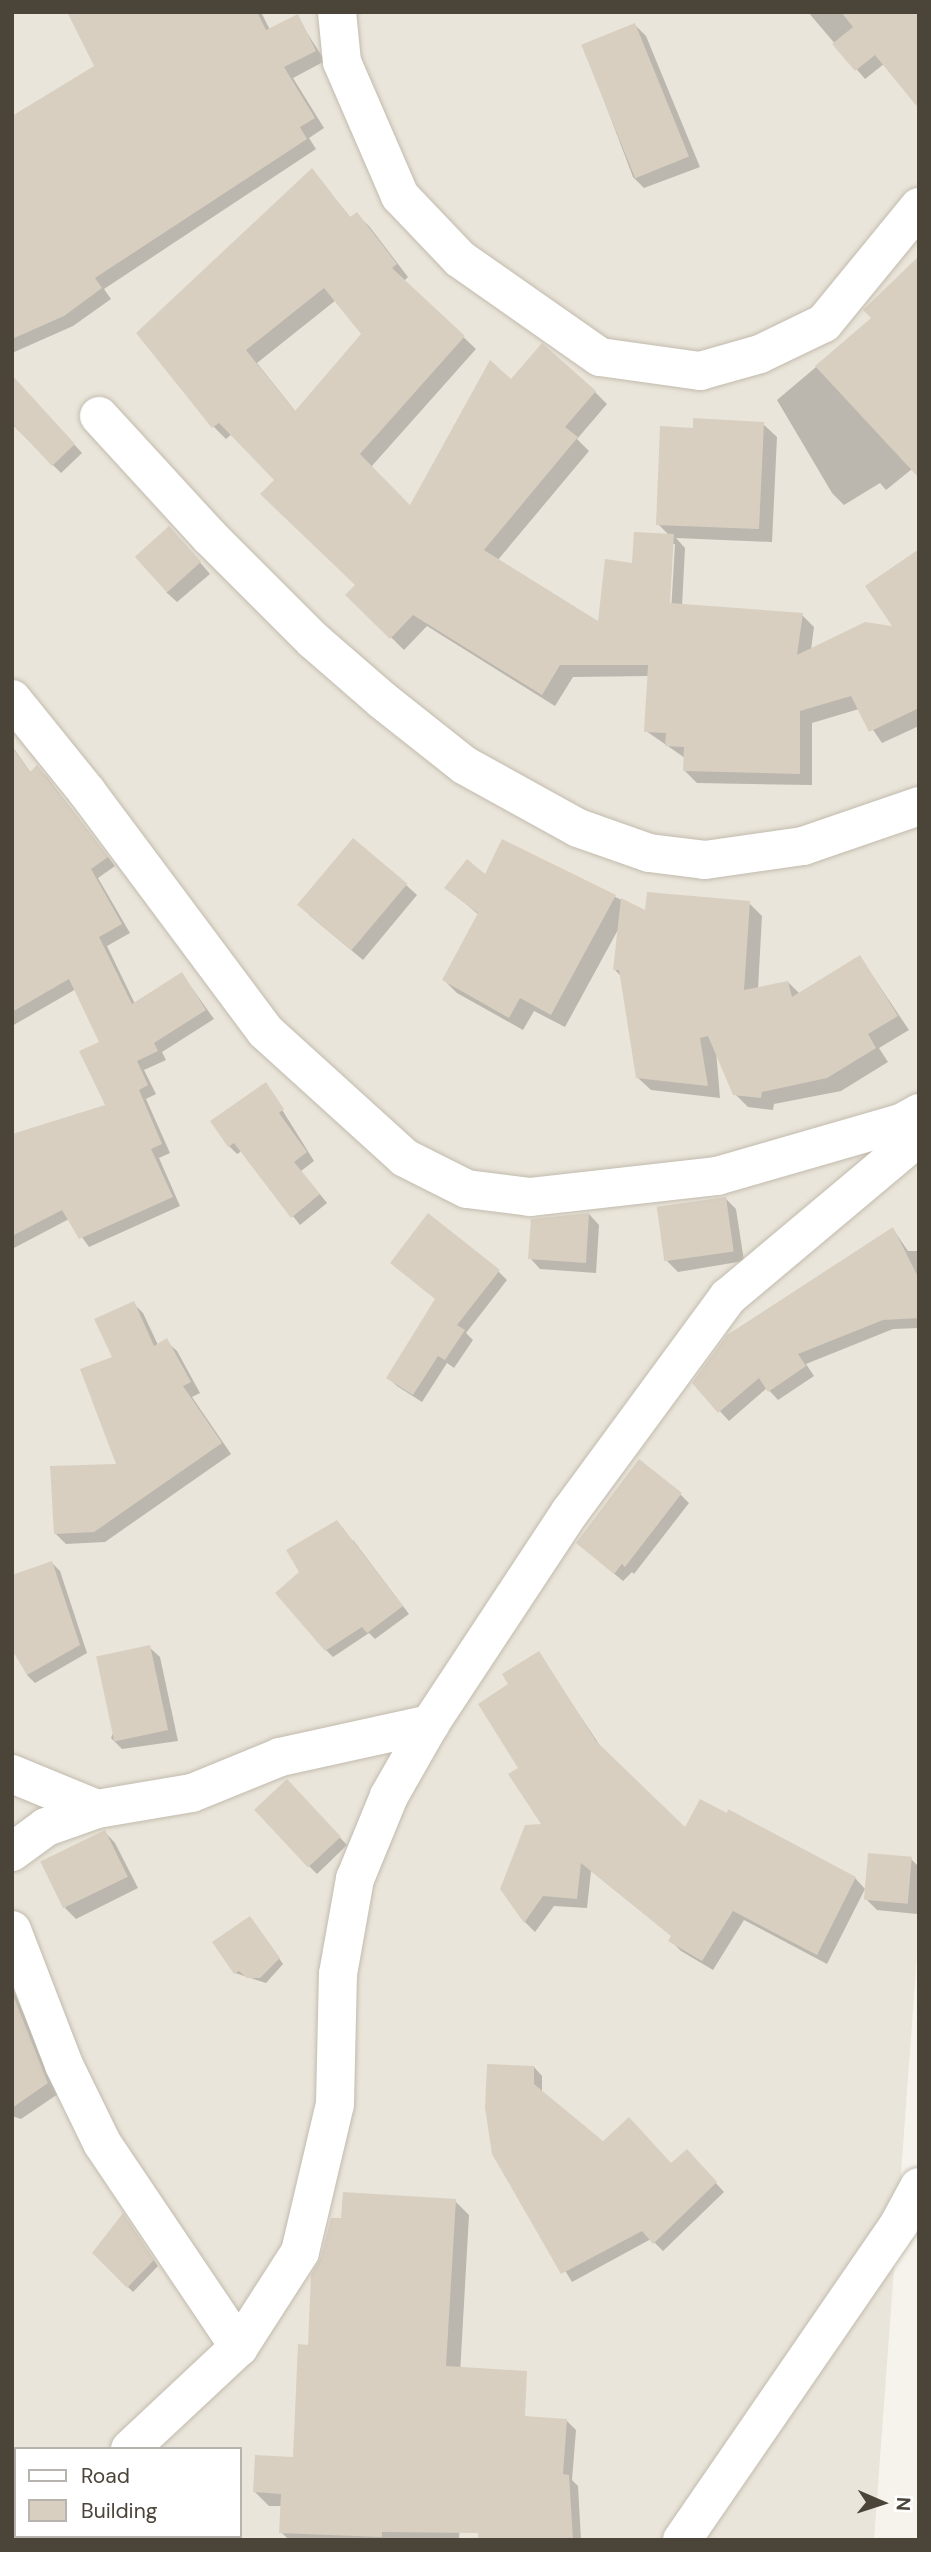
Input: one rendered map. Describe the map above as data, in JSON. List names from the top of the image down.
{
  "legend": ["Road", "Building"],
  "north": "right"
}
